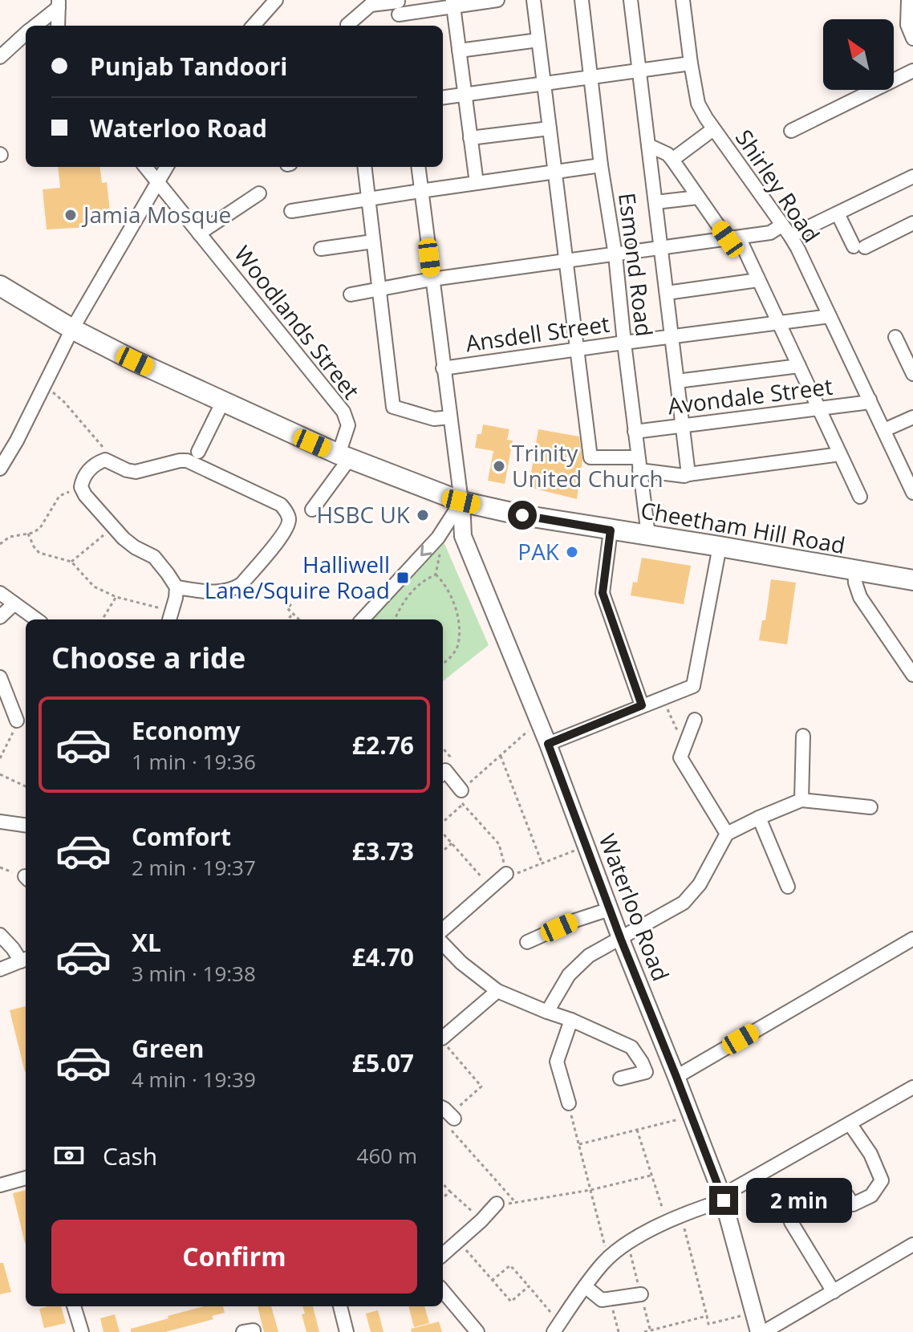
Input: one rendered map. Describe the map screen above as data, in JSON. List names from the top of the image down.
{
  "streets": {
    "highway": ["Cheetham Hill Road"],
    "main road": ["Waterloo Road"],
    "street": [
      "Shirley Road",
      "Esmond Road",
      "Woodlands Street",
      "Ansdell Street",
      "Avondale Street"
    ]
  },
  "crossings": [
    ["Shirley Road", "Ansdell Street"],
    ["Shirley Road", "Avondale Street"],
    ["Esmond Road", "Ansdell Street"],
    ["Esmond Road", "Avondale Street"],
    ["Esmond Road", "Cheetham Hill Road"],
    ["Woodlands Street", "Cheetham Hill Road"],
    ["Cheetham Hill Road", "Waterloo Road"]
  ],
  "places": {
    "other": [
      "Jamia Mosque",
      "Trinity United Church",
      "HSBC UK",
      "PAK"
    ],
    "transit": ["Halliwell Lane/Squire Road"]
  },
  "north": "top left",
  "page": {
    "banner": ["Punjab Tandoori", "Waterloo Road"],
    "heading": "Choose a ride",
    "list": [
      {
        "name": "Economy",
        "note": "1 min · 19:36",
        "value": "£2.76"
      },
      {
        "name": "Comfort",
        "note": "2 min · 19:37",
        "value": "£3.73"
      },
      {
        "name": "XL",
        "note": "3 min · 19:38",
        "value": "£4.70"
      },
      {
        "name": "Green",
        "note": "4 min · 19:39",
        "value": "£5.07"
      }
    ],
    "pay": ["Cash", "460 m"],
    "bubble": "2 min",
    "buttons": "Confirm"
  }
}
